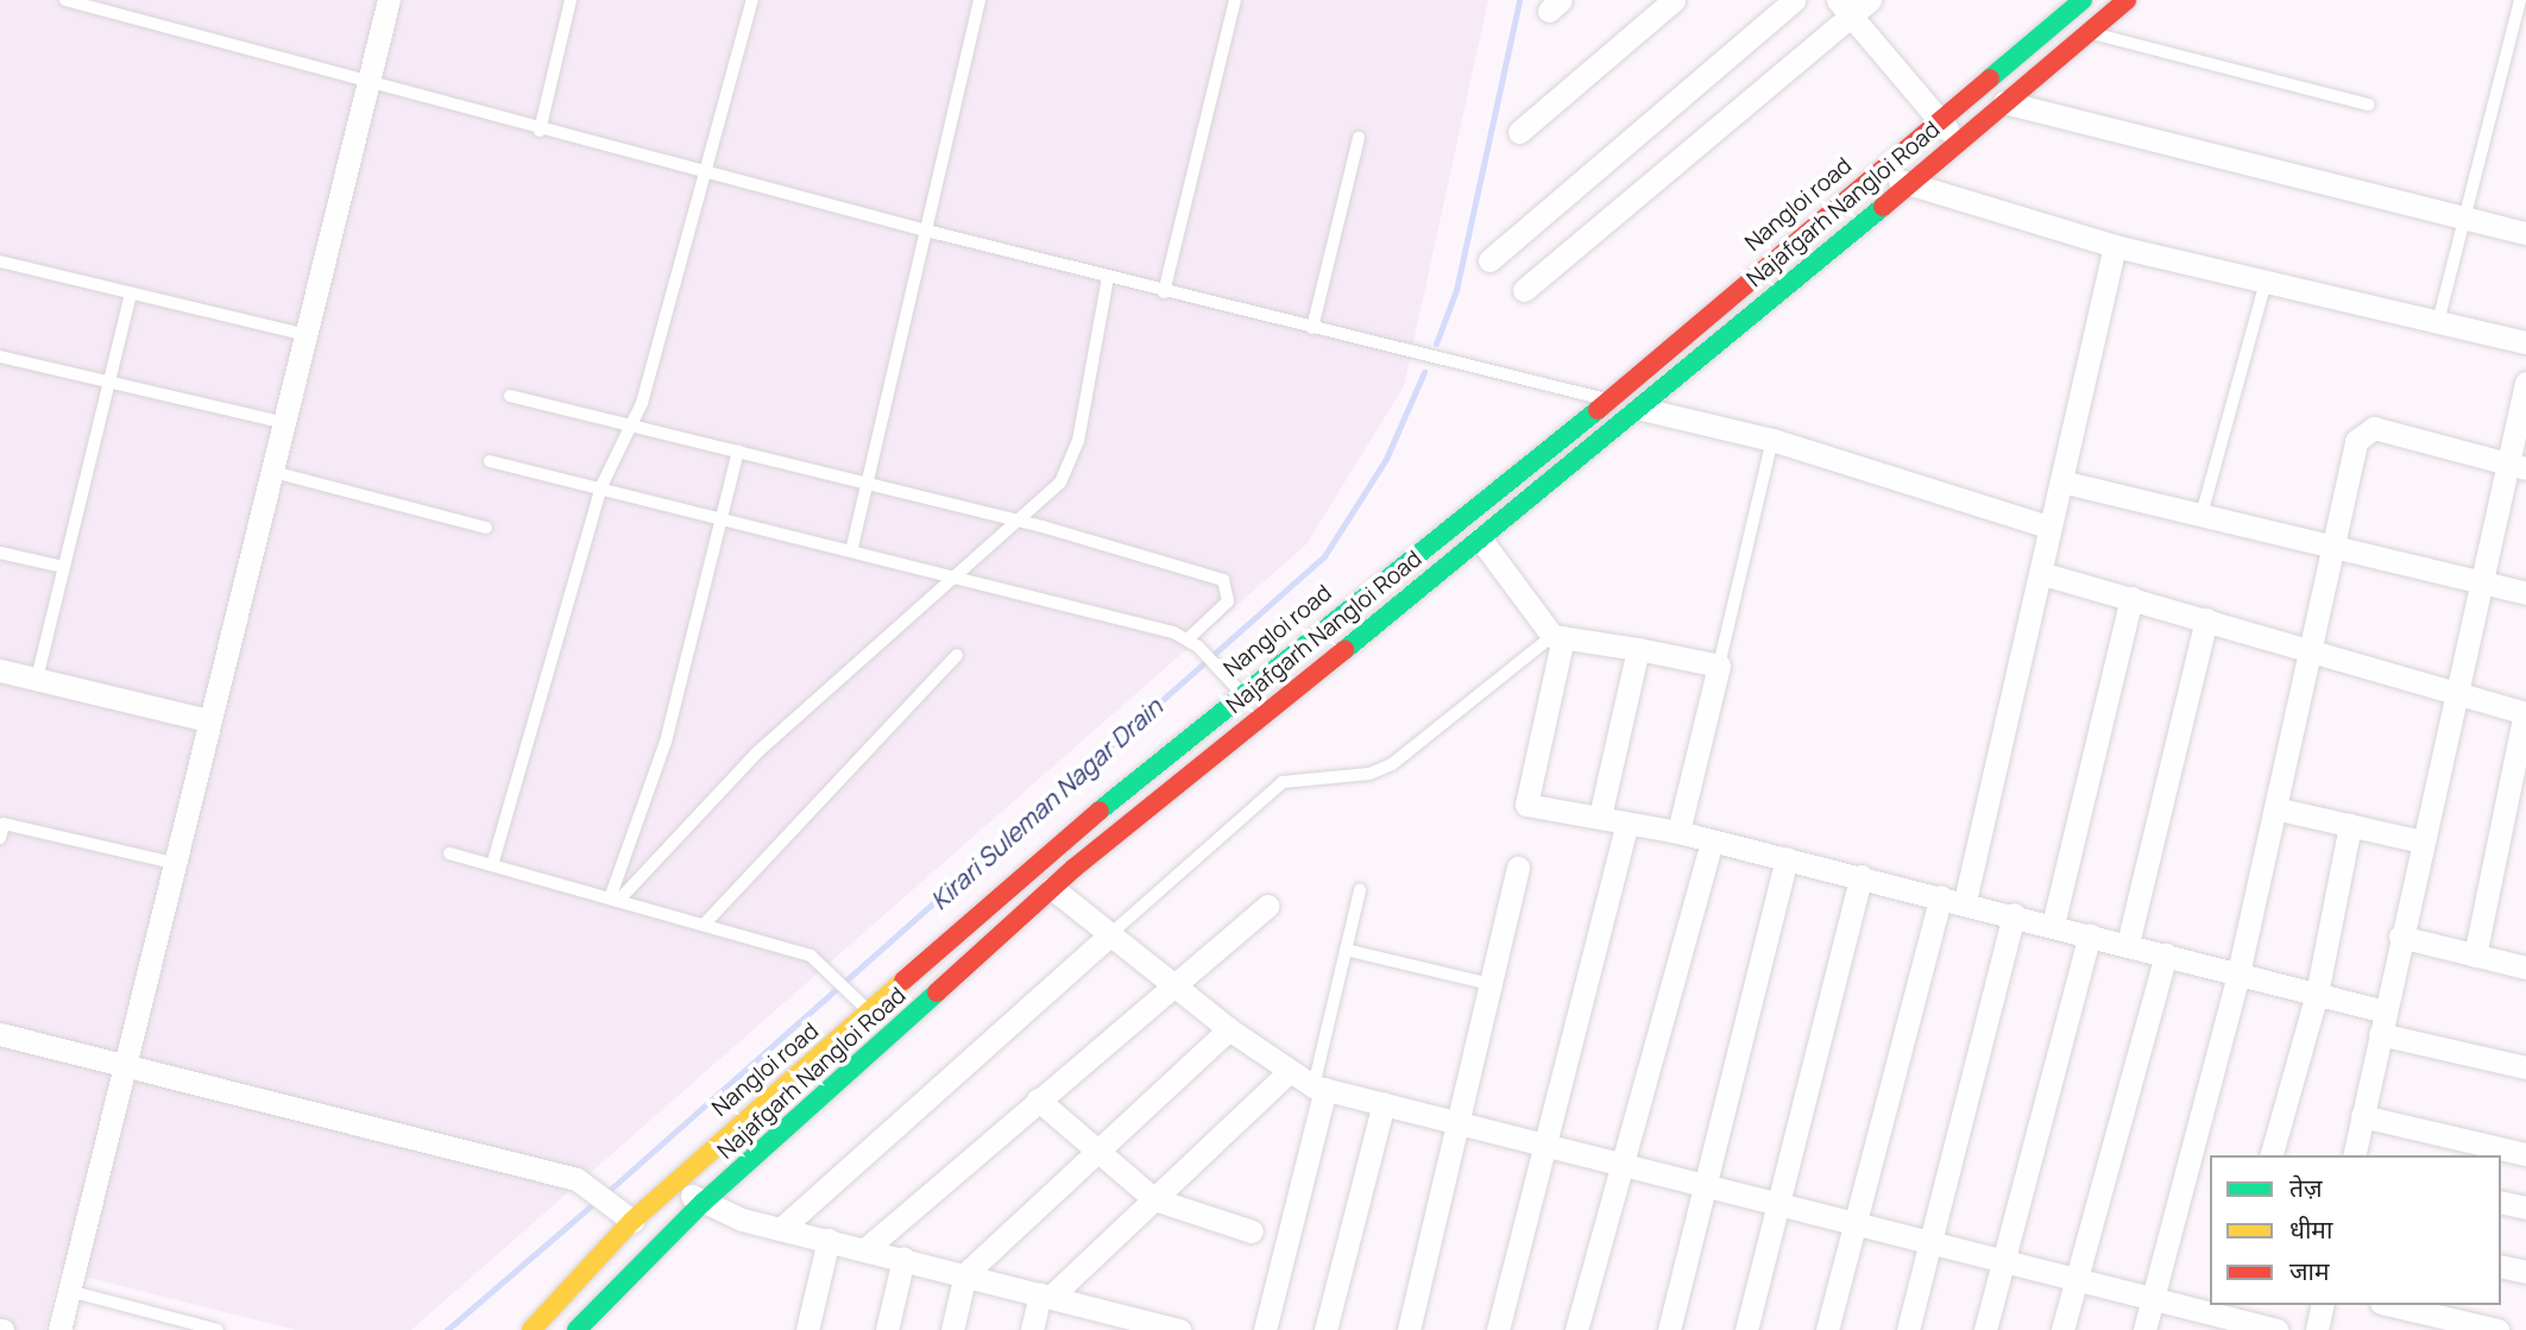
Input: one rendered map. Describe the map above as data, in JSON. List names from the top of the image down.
{
  "streets": {
    "main road": ["Nangloi road", "Najafgarh Nangloi Road"]
  },
  "water": ["Kirari Suleman Nagar Drain"],
  "legend": ["तेज़", "धीमा", "जाम"]
}
